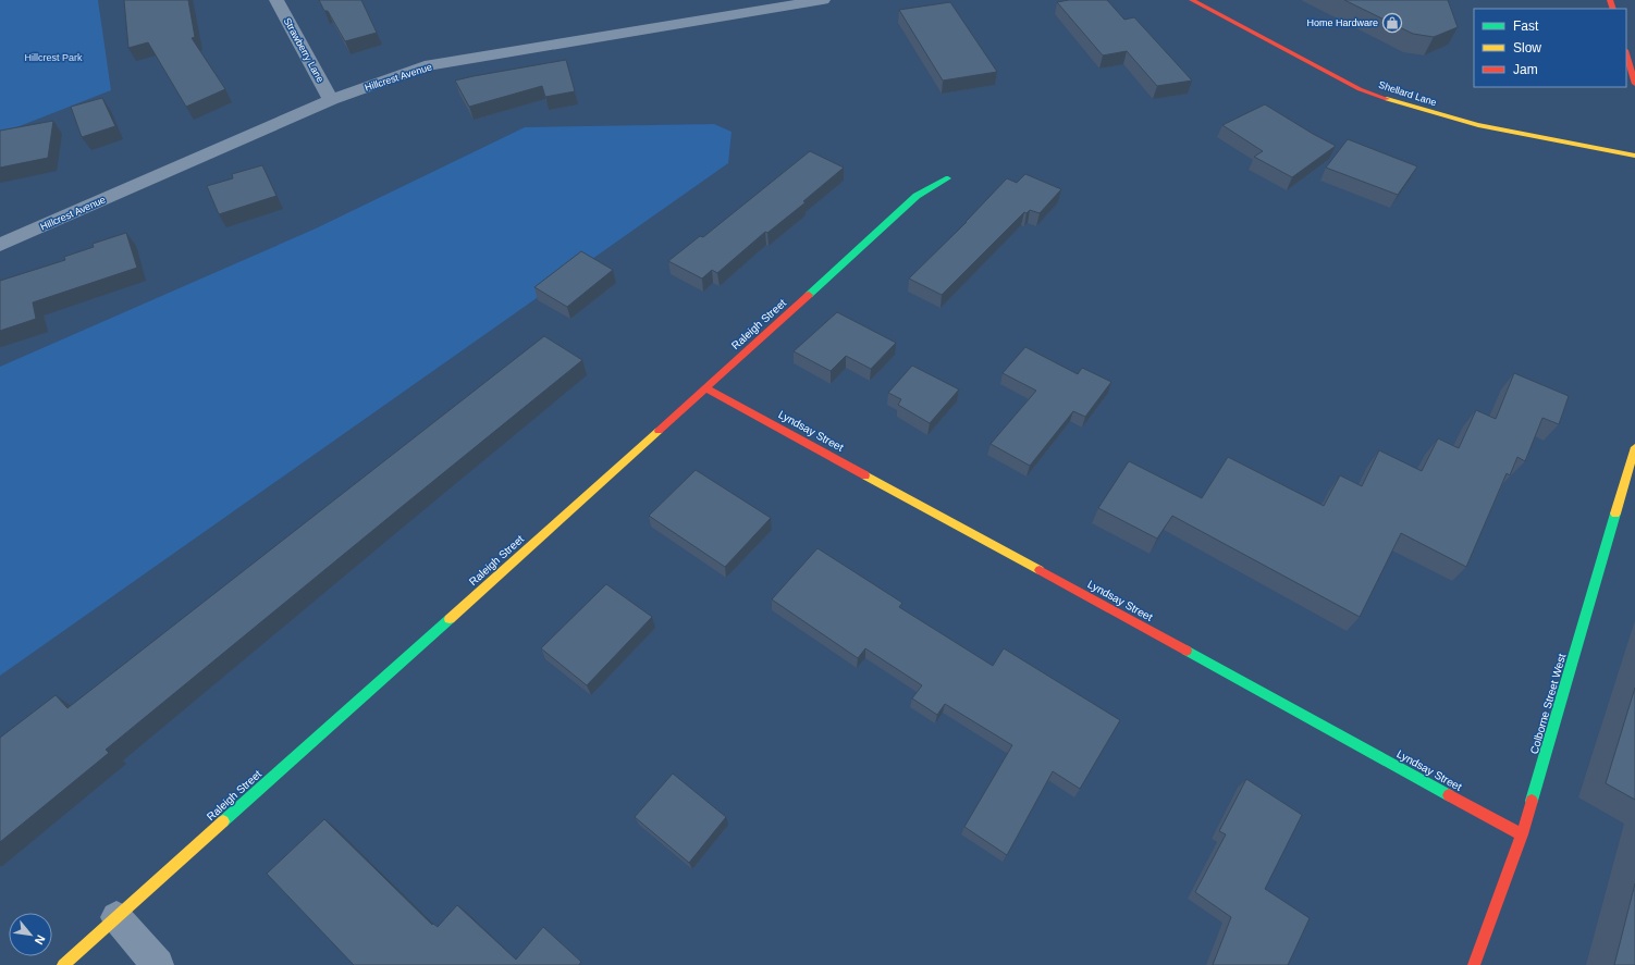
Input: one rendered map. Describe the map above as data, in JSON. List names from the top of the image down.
{
  "streets": {
    "street": [
      "Strawberry Lane",
      "Hillcrest Avenue",
      "Shellard Lane",
      "Raleigh Street",
      "Lyndsay Street",
      "Colborne Street West"
    ]
  },
  "crossings": [
    ["Strawberry Lane", "Hillcrest Avenue"],
    ["Raleigh Street", "Lyndsay Street"],
    ["Lyndsay Street", "Colborne Street West"]
  ],
  "parks": ["Hillcrest Park"],
  "places": {
    "shop": ["Home Hardware"]
  },
  "legend": ["Fast", "Slow", "Jam"],
  "north": "bottom right"
}
